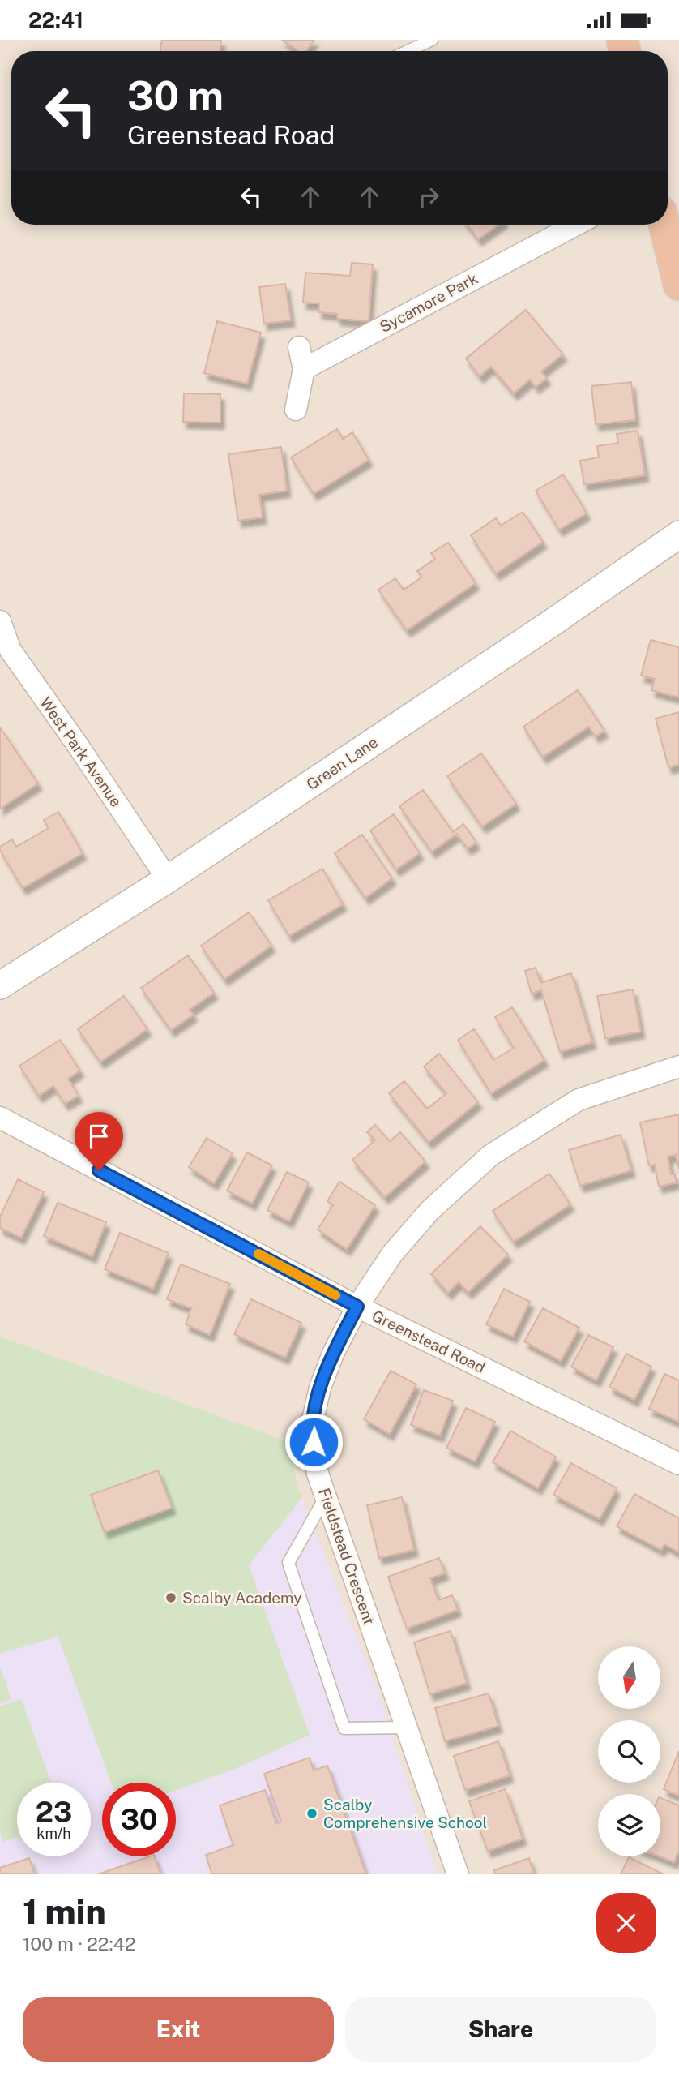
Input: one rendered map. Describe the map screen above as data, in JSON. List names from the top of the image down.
{
  "streets": {
    "street": [
      "Sycamore Park",
      "West Park Avenue",
      "Green Lane",
      "Greenstead Road",
      "Fieldstead Crescent"
    ]
  },
  "crossings": [
    ["West Park Avenue", "Green Lane"],
    ["Greenstead Road", "Fieldstead Crescent"]
  ],
  "places": ["Scalby Academy", "Scalby Comprehensive School"],
  "north": "bottom",
  "page": {
    "status": "22:41",
    "turn": ["30 m", "Greenstead Road"],
    "speed": "23 km/h",
    "limit": "30",
    "heading": ["1 min", "100 m · 22:42"],
    "buttons": ["Exit", "Share"]
  }
}
